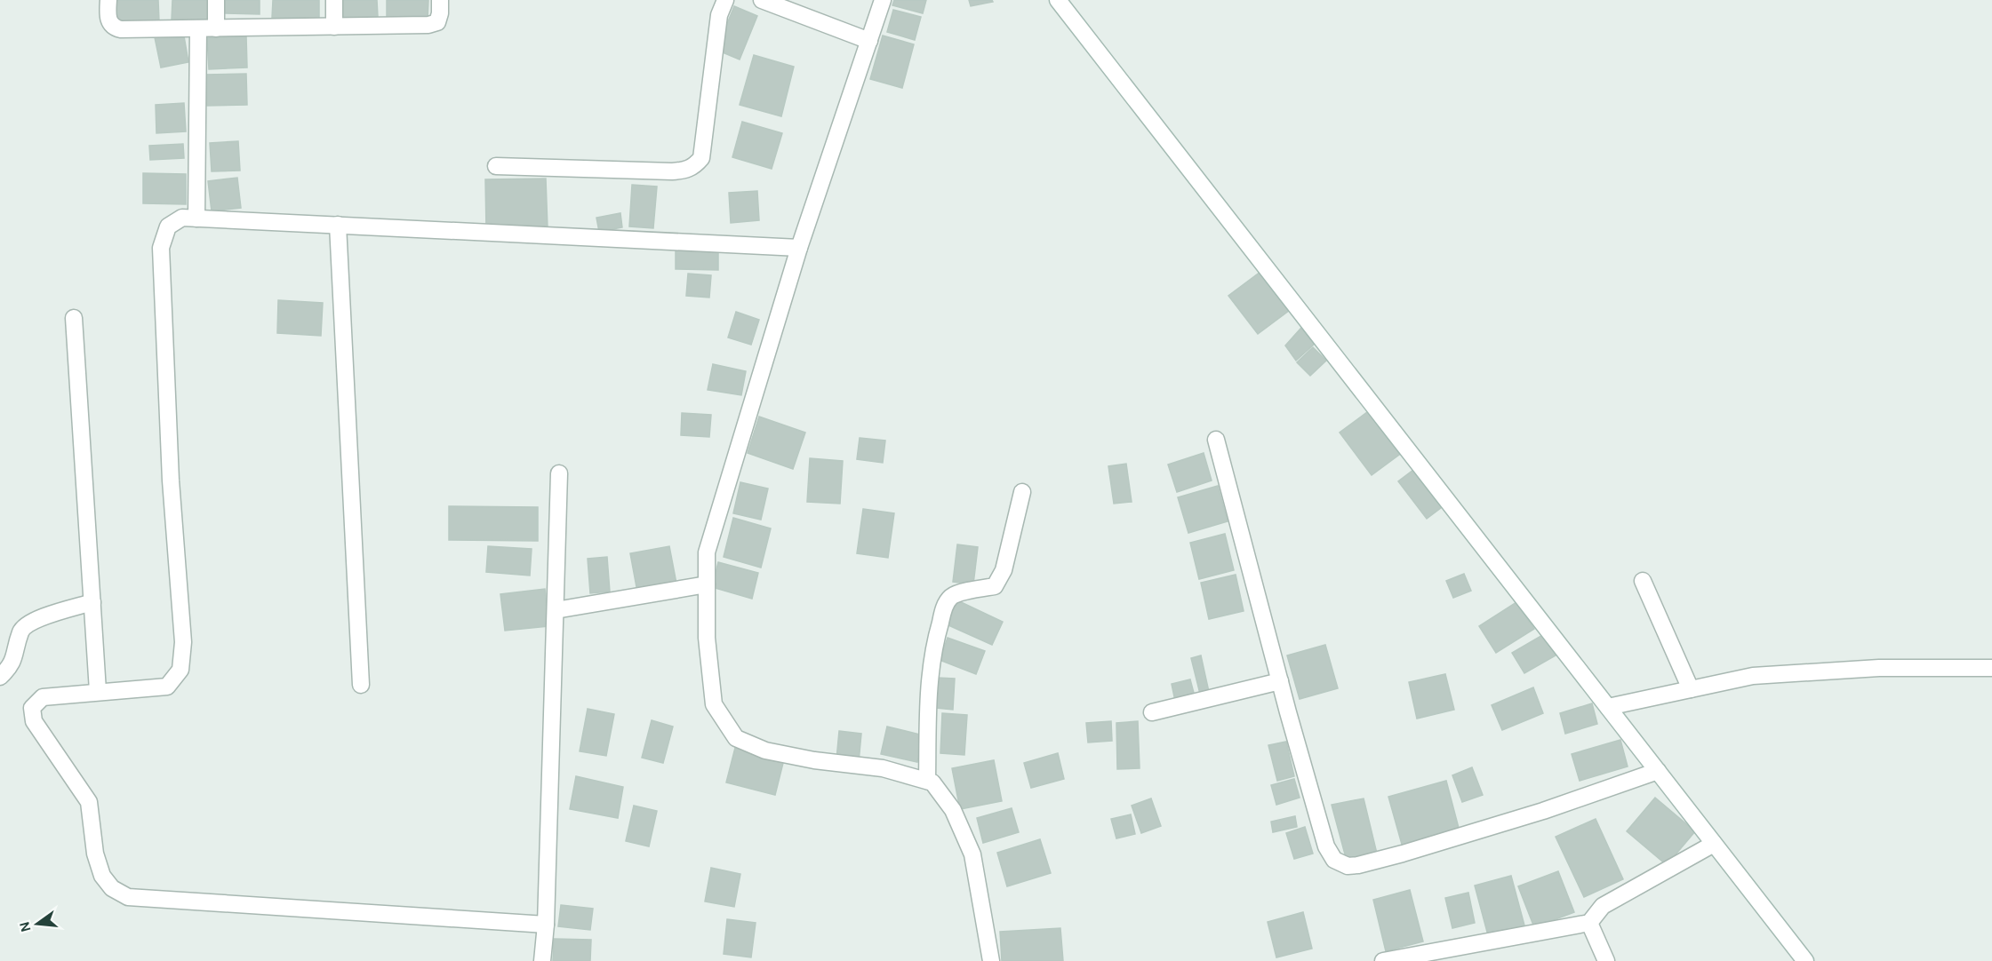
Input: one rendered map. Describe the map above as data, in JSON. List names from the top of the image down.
{
  "north": "left"
}
